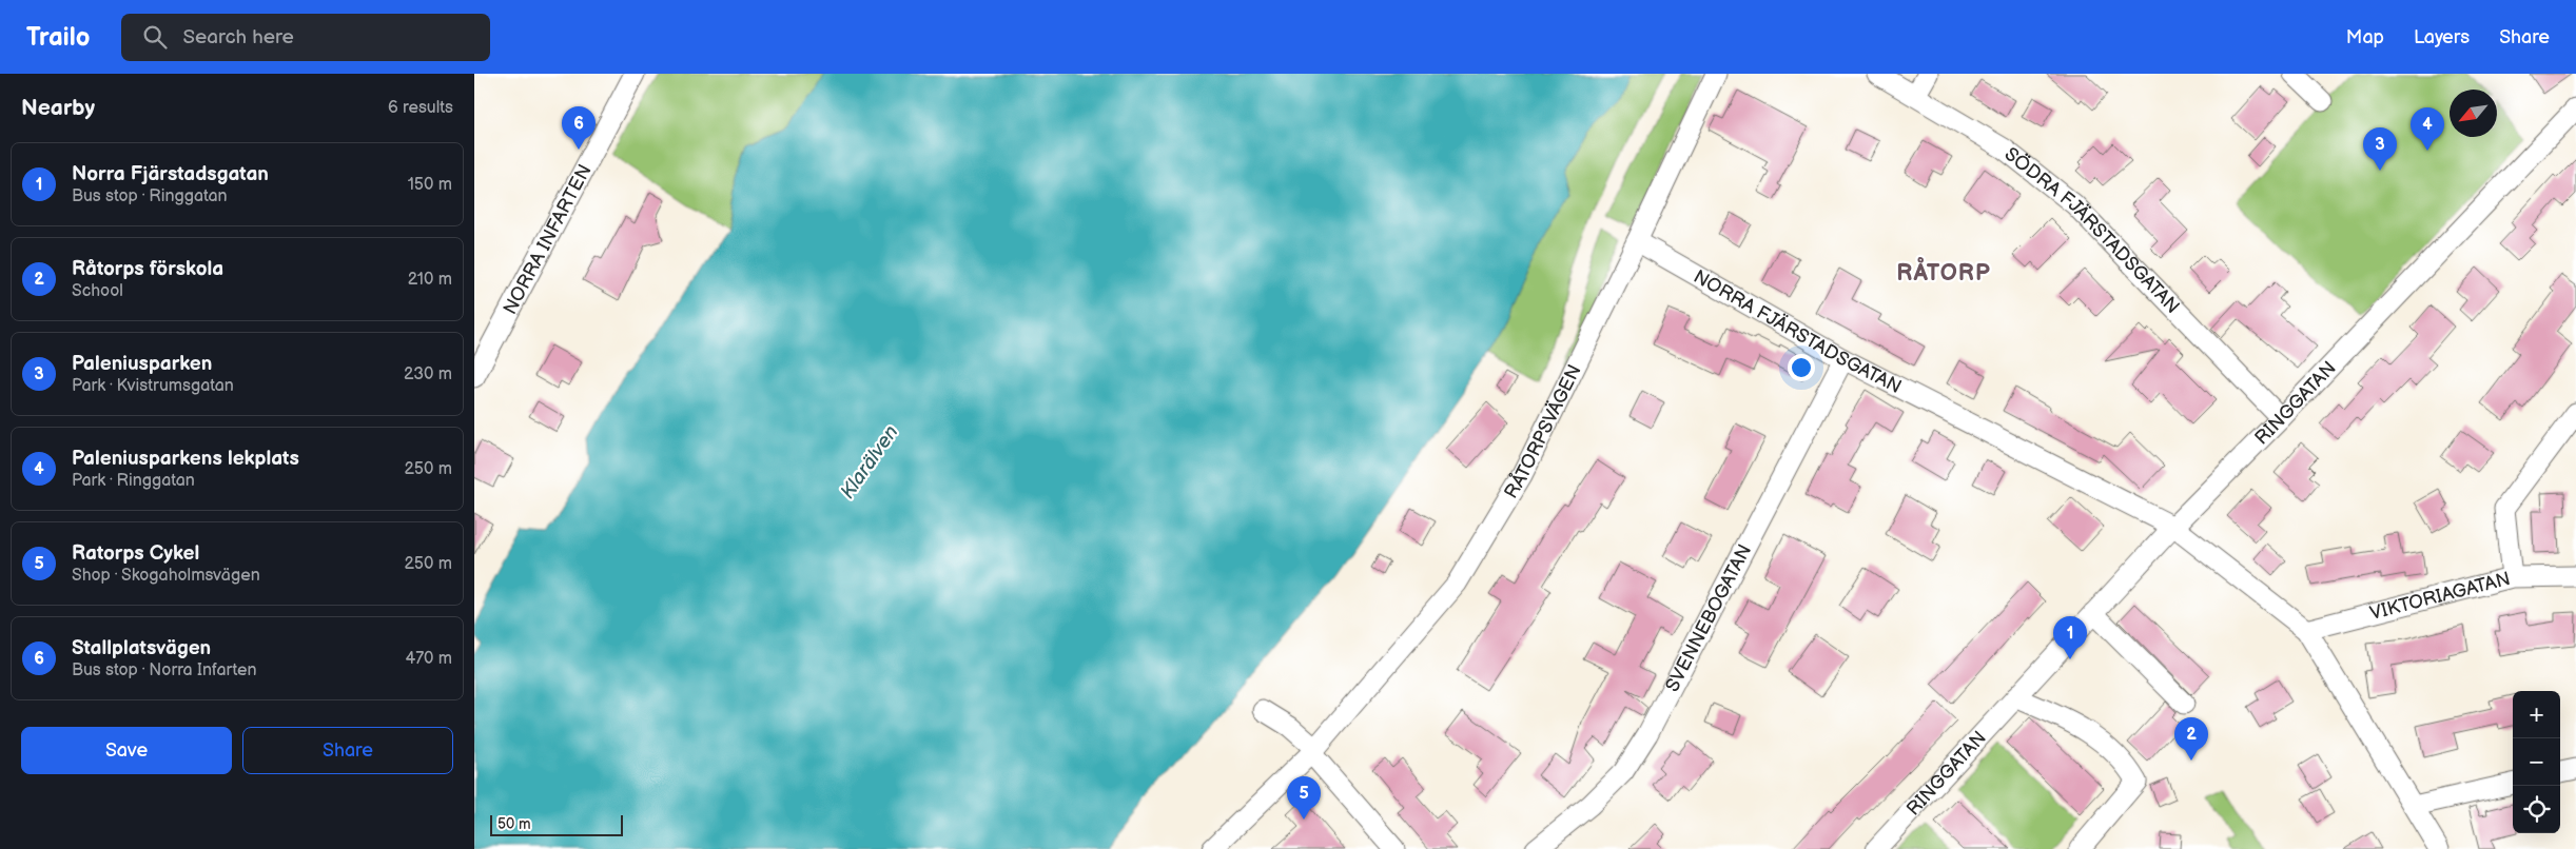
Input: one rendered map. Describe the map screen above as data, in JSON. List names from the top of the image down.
{
  "streets": {
    "street": [
      "SÖDRA FJÄRSTADSGATAN",
      "NORRA INFARTEN",
      "NORRA FJÄRSTADSGATAN",
      "RINGGATAN",
      "RÅTORPSVÄGEN",
      "VIKTORIAGATAN",
      "SVENNEBOGATAN"
    ]
  },
  "crossings": [
    ["SÖDRA FJÄRSTADSGATAN", "RINGGATAN"],
    ["NORRA FJÄRSTADSGATAN", "RINGGATAN"],
    ["NORRA FJÄRSTADSGATAN", "RÅTORPSVÄGEN"],
    ["NORRA FJÄRSTADSGATAN", "VIKTORIAGATAN"],
    ["NORRA FJÄRSTADSGATAN", "SVENNEBOGATAN"]
  ],
  "districts": ["RÅTORP"],
  "water": ["Klarälven"],
  "scale_bar": "50 m",
  "north": "bottom left",
  "page": {
    "header": "Trailo",
    "search": "Search here",
    "nav": ["Map", "Layers", "Share"],
    "heading": ["Nearby", "6 results"],
    "pins": [
      "6",
      "4",
      "3",
      "1",
      "2",
      "5"
    ],
    "list": [
      {
        "mark": "1",
        "name": "Norra Fjärstadsgatan",
        "note": "Bus stop · Ringgatan",
        "value": "150 m"
      },
      {
        "mark": "2",
        "name": "Råtorps förskola",
        "note": "School",
        "value": "210 m"
      },
      {
        "mark": "3",
        "name": "Paleniusparken",
        "note": "Park · Kvistrumsgatan",
        "value": "230 m"
      },
      {
        "mark": "4",
        "name": "Paleniusparkens lekplats",
        "note": "Park · Ringgatan",
        "value": "250 m"
      },
      {
        "mark": "5",
        "name": "Ratorps Cykel",
        "note": "Shop · Skogaholmsvägen",
        "value": "250 m"
      },
      {
        "mark": "6",
        "name": "Stallplatsvägen",
        "note": "Bus stop · Norra Infarten",
        "value": "470 m"
      }
    ],
    "map_buttons": ["+", "−"],
    "buttons": ["Save", "Share"],
    "scale": "50 m"
  }
}
